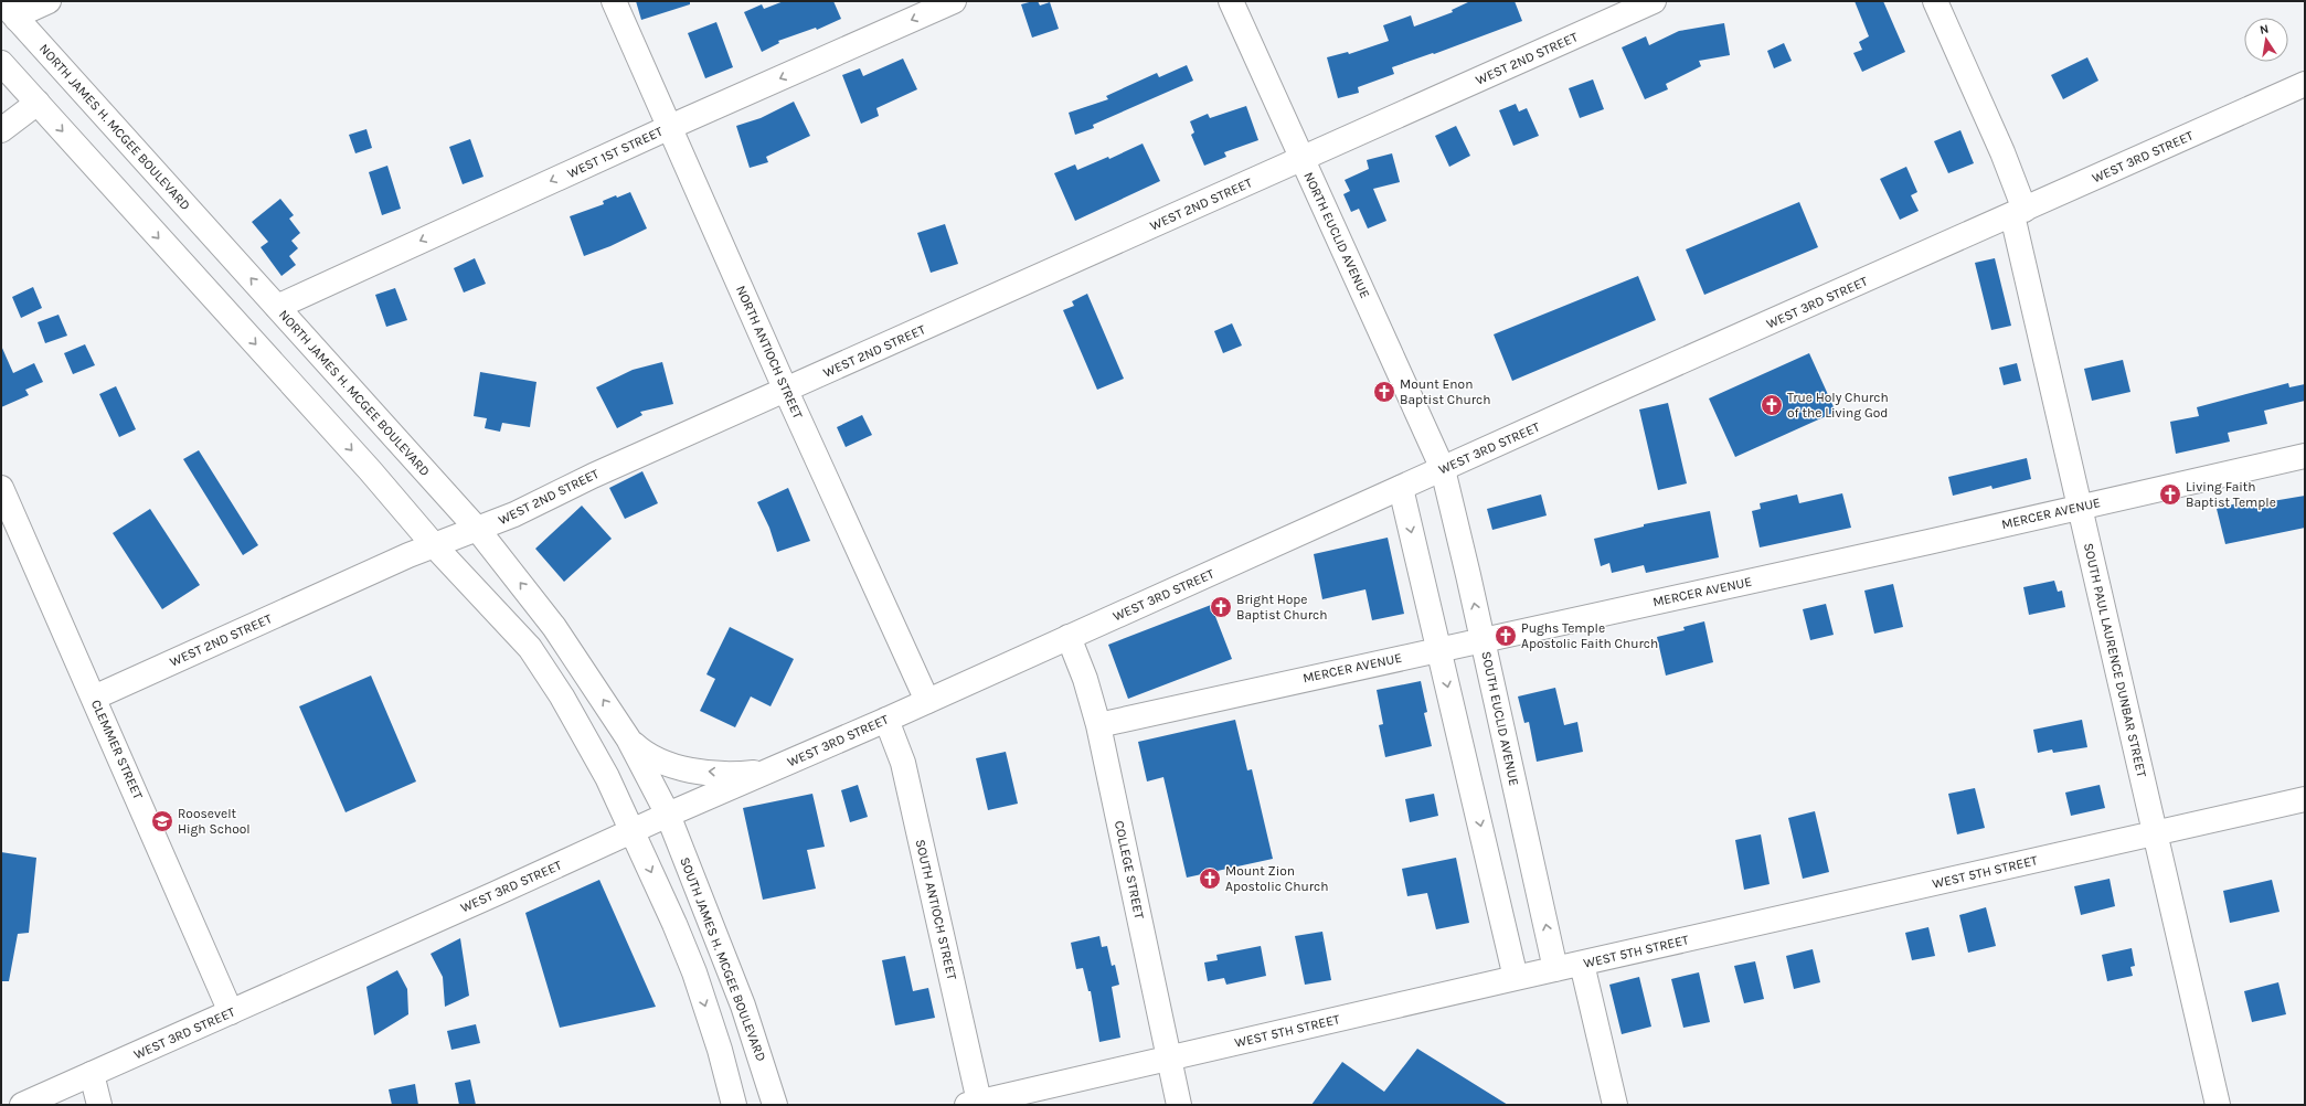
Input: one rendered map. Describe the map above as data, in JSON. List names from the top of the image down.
{
  "streets": {
    "street": [
      "WEST 2ND STREET",
      "NORTH JAMES H. MCGEE BOULEVARD",
      "WEST 1ST STREET",
      "WEST 3RD STREET",
      "NORTH EUCLID AVENUE",
      "NORTH ANTIOCH STREET",
      "MERCER AVENUE",
      "SOUTH PAUL LAURENCE DUNBAR STREET",
      "SOUTH EUCLID AVENUE",
      "CLEMMER STREET",
      "COLLEGE STREET",
      "WEST 5TH STREET",
      "SOUTH ANTIOCH STREET",
      "SOUTH JAMES H. MCGEE BOULEVARD"
    ]
  },
  "crossings": [
    ["WEST 2ND STREET", "NORTH JAMES H. MCGEE BOULEVARD"],
    ["WEST 2ND STREET", "NORTH EUCLID AVENUE"],
    ["WEST 2ND STREET", "NORTH ANTIOCH STREET"],
    ["WEST 2ND STREET", "CLEMMER STREET"],
    ["NORTH JAMES H. MCGEE BOULEVARD", "WEST 1ST STREET"],
    ["NORTH JAMES H. MCGEE BOULEVARD", "WEST 3RD STREET"],
    ["NORTH JAMES H. MCGEE BOULEVARD", "SOUTH JAMES H. MCGEE BOULEVARD"],
    ["WEST 1ST STREET", "NORTH ANTIOCH STREET"],
    ["WEST 3RD STREET", "NORTH EUCLID AVENUE"],
    ["WEST 3RD STREET", "NORTH ANTIOCH STREET"],
    ["WEST 3RD STREET", "SOUTH PAUL LAURENCE DUNBAR STREET"],
    ["WEST 3RD STREET", "SOUTH EUCLID AVENUE"],
    ["WEST 3RD STREET", "CLEMMER STREET"],
    ["WEST 3RD STREET", "COLLEGE STREET"],
    ["WEST 3RD STREET", "SOUTH ANTIOCH STREET"],
    ["WEST 3RD STREET", "SOUTH JAMES H. MCGEE BOULEVARD"],
    ["NORTH EUCLID AVENUE", "SOUTH EUCLID AVENUE"],
    ["MERCER AVENUE", "SOUTH PAUL LAURENCE DUNBAR STREET"],
    ["MERCER AVENUE", "SOUTH EUCLID AVENUE"],
    ["MERCER AVENUE", "COLLEGE STREET"],
    ["SOUTH PAUL LAURENCE DUNBAR STREET", "WEST 5TH STREET"],
    ["SOUTH EUCLID AVENUE", "WEST 5TH STREET"],
    ["COLLEGE STREET", "WEST 5TH STREET"],
    ["WEST 5TH STREET", "SOUTH ANTIOCH STREET"]
  ],
  "one_way": ["WEST 1ST STREET"],
  "places": {
    "church": [
      "Mount Enon Baptist Church",
      "True Holy Church of the Living God",
      "Living Faith Baptist Temple",
      "Bright Hope Baptist Church",
      "Pughs Temple Apostolic Faith Church",
      "Mount Zion Apostolic Church"
    ],
    "school or university": ["Roosevelt High School"]
  },
  "north": "top"
}
